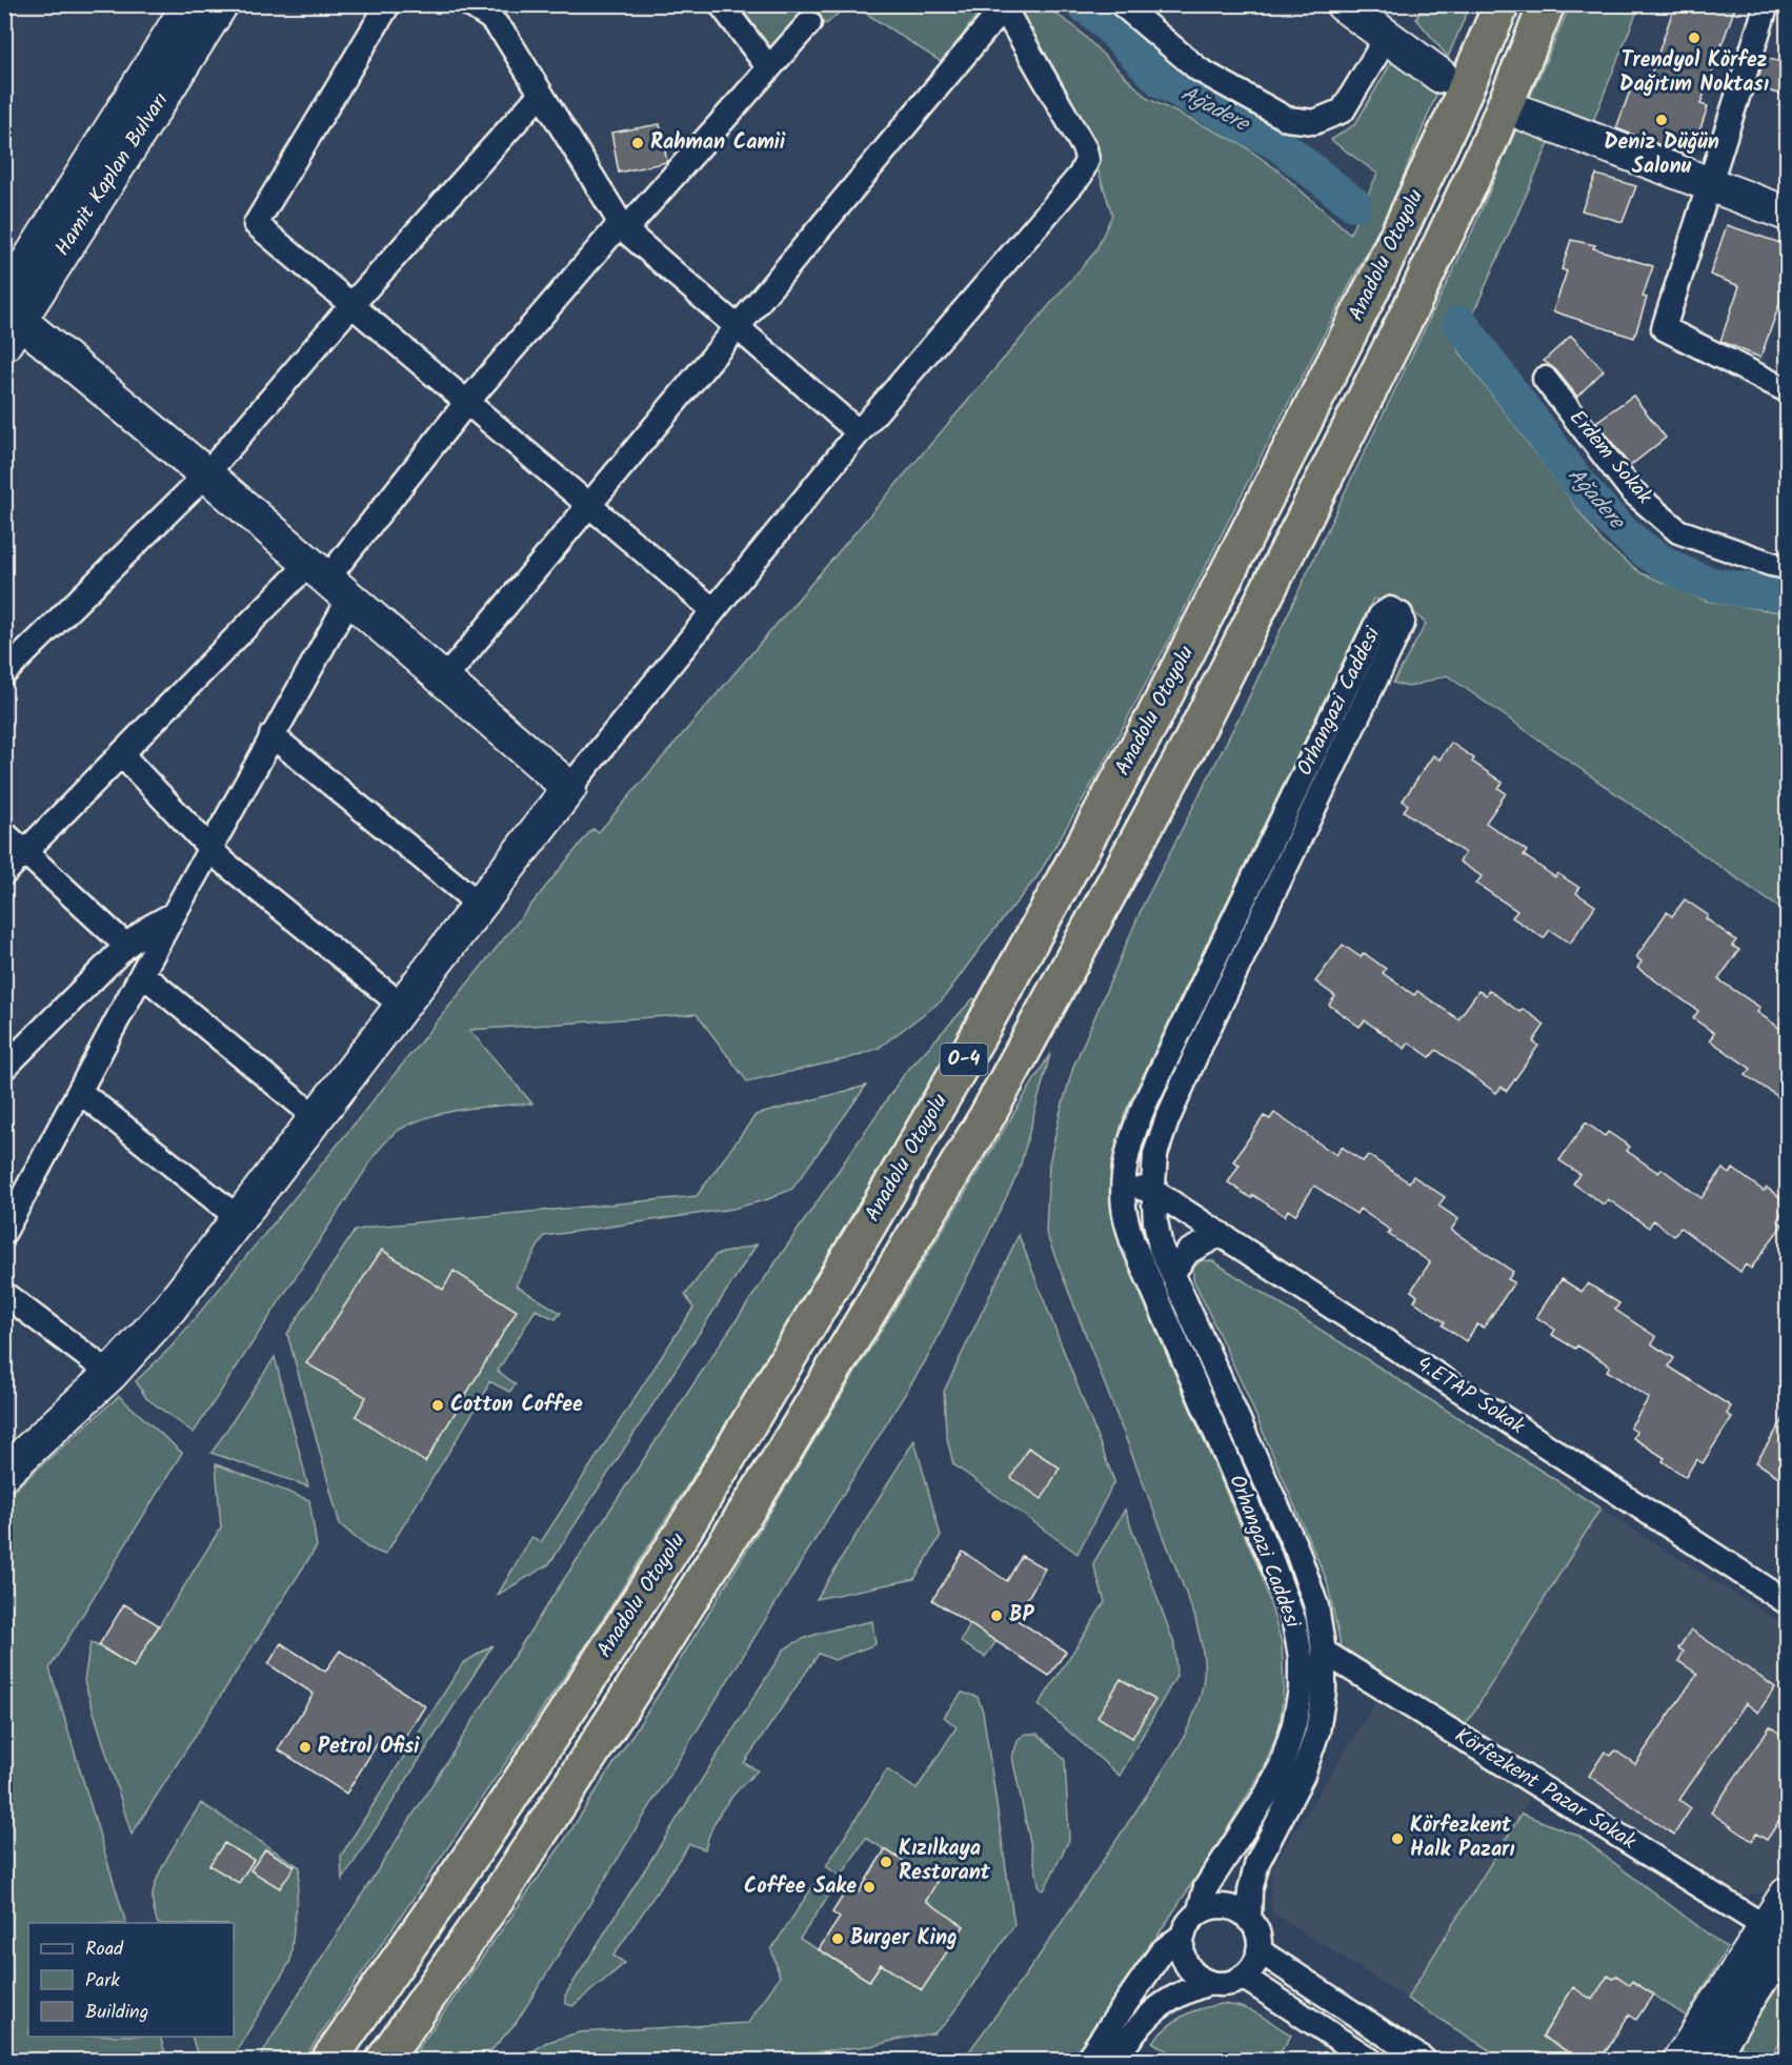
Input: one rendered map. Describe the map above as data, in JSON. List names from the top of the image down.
{
  "streets": {
    "highway": ["Anadolu Otoyolu", "O-4"],
    "street": [
      "Hamit Kaplan Bulvarı",
      "Erdem Sokak",
      "Orhangazi Caddesi",
      "4.ETAP Sokak",
      "Körfezkent Pazar Sokak"
    ]
  },
  "crossings": [
    ["Orhangazi Caddesi", "4.ETAP Sokak"],
    ["Orhangazi Caddesi", "Körfezkent Pazar Sokak"]
  ],
  "water": ["Ağadere"],
  "places": [
    "Trendyol Körfez Dağıtım Noktası",
    "Deniz Düğün Salonu",
    "Rahman Camii",
    "Cotton Coffee",
    "BP",
    "Petrol Ofisi",
    "Körfezkent Halk Pazarı",
    "Kızılkaya Restorant",
    "Coffee Sake",
    "Burger King"
  ],
  "legend": ["Road", "Park", "Building"]
}
